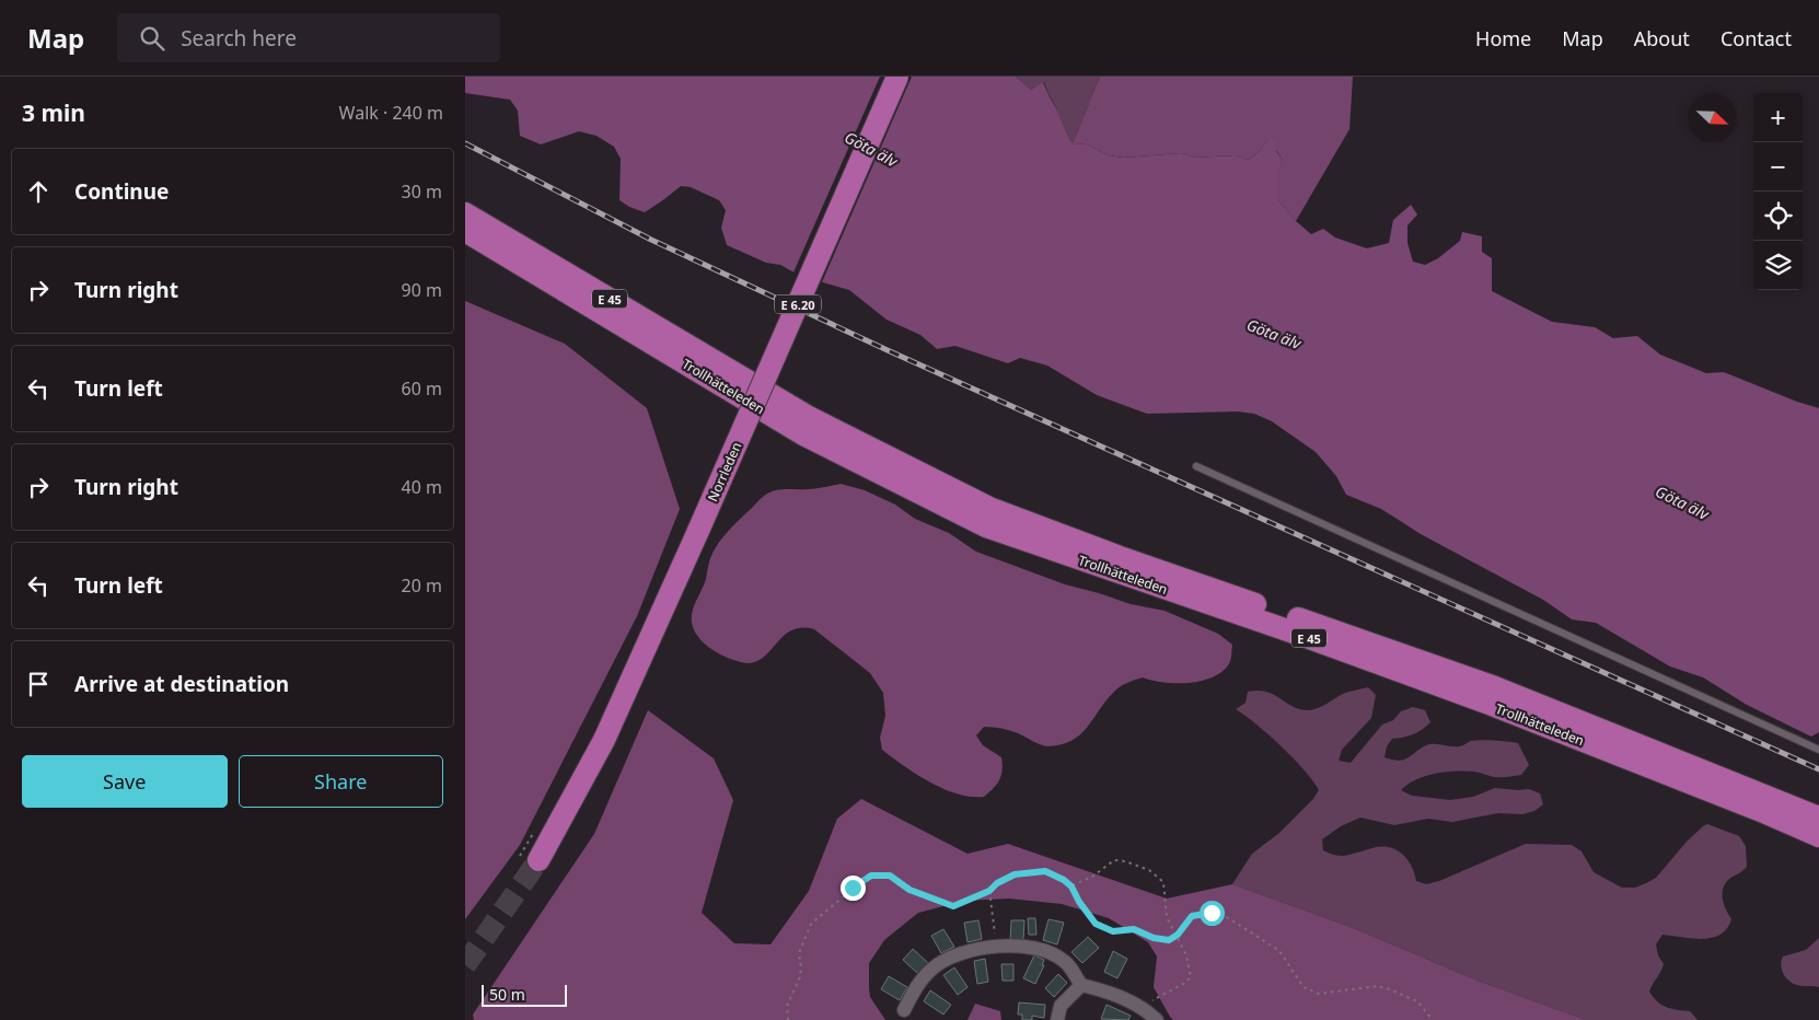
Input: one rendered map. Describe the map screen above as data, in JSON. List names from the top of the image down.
{
  "streets": {
    "highway": [
      "E 45",
      "E 6.20",
      "Trollhätteleden",
      "Norrleden"
    ]
  },
  "water": ["Göta älv"],
  "scale_bar": "50 m",
  "north": "bottom right",
  "page": {
    "header": "Map",
    "search": "Search here",
    "nav": [
      "Home",
      "Map",
      "About",
      "Contact"
    ],
    "heading": ["3 min", "Walk · 240 m"],
    "map_buttons": ["+", "−"],
    "list": [
      ["Continue", "30 m"],
      ["Turn right", "90 m"],
      ["Turn left", "60 m"],
      ["Turn right", "40 m"],
      ["Turn left", "20 m"],
      "Arrive at destination"
    ],
    "buttons": ["Save", "Share"],
    "scale": "50 m"
  }
}
